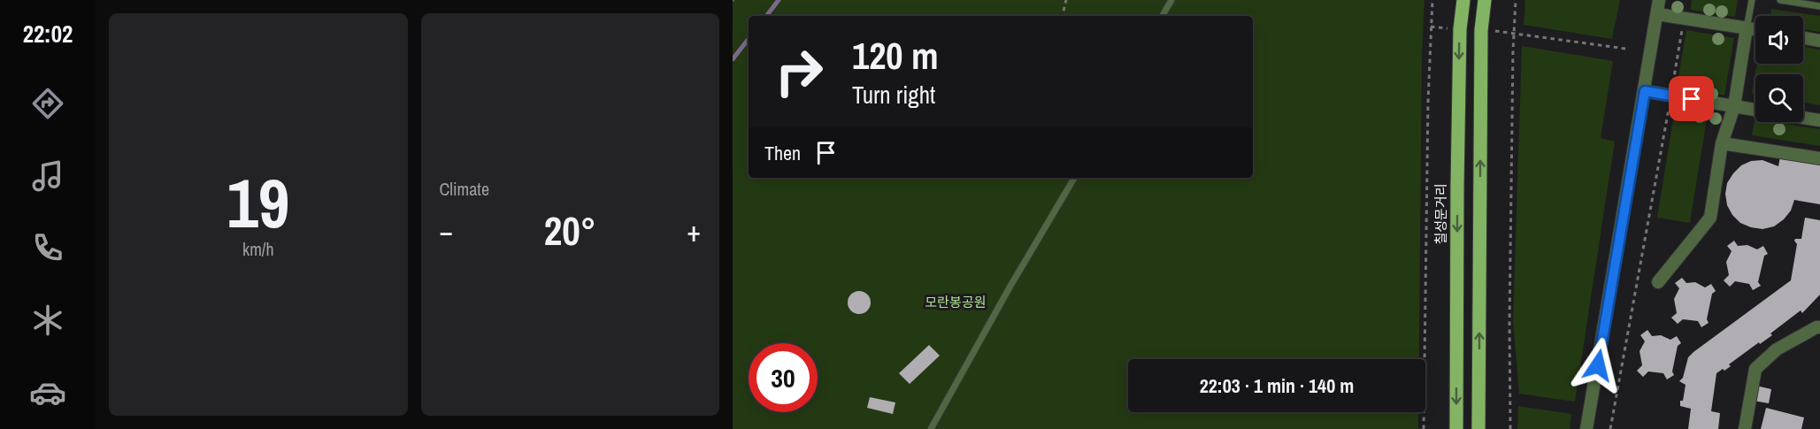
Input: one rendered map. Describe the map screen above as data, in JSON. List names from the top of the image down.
{
  "streets": {
    "main road": ["칠성문거리"]
  },
  "parks": ["모란봉공원"],
  "page": {
    "tabs": "22:02",
    "tile": [
      ["19", "km/h"],
      "Climate"
    ],
    "turn": ["120 m", "Turn right"],
    "then": "Then",
    "heat": ["−", "20°", "+"],
    "limit": "30",
    "trip": "22:03 · 1 min · 140 m"
  }
}
